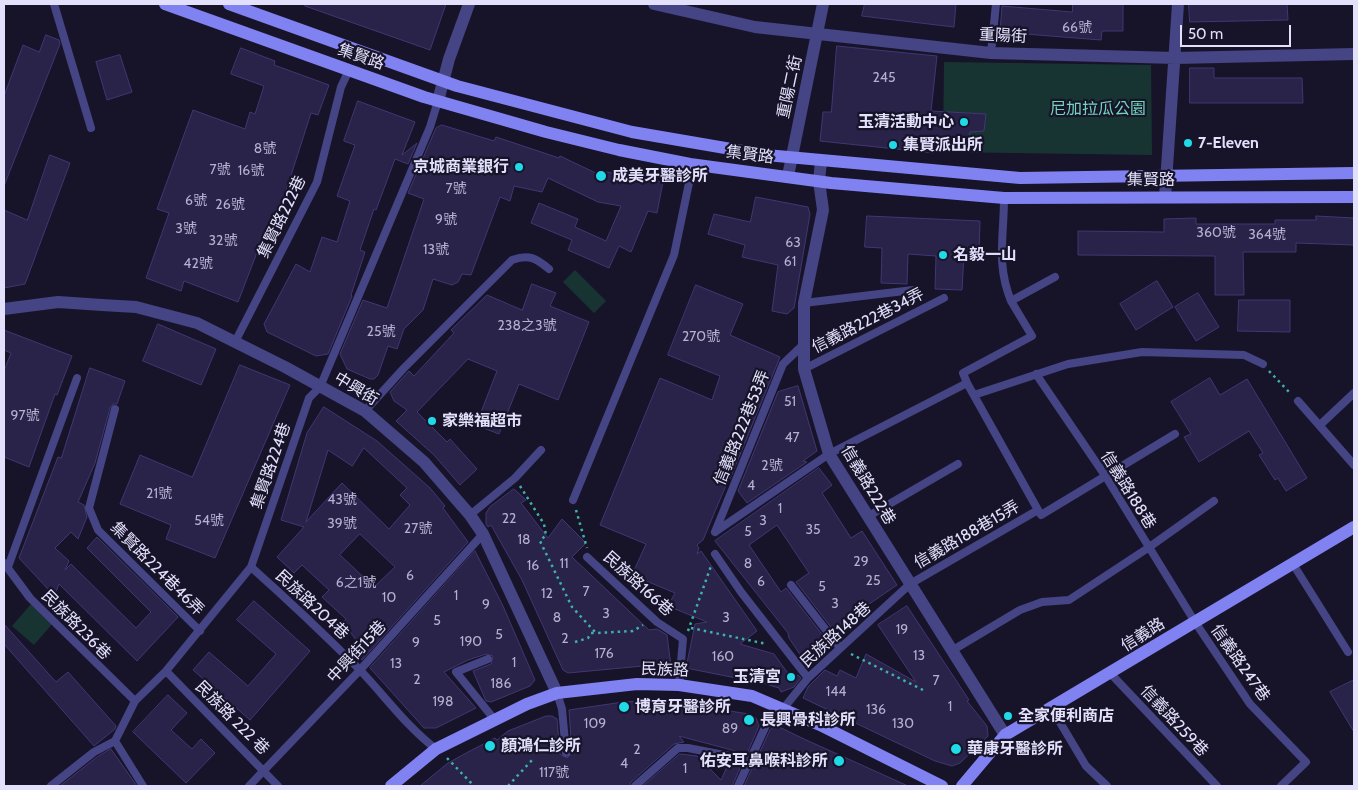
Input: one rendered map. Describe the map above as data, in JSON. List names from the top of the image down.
{
  "streets": {
    "main road": ["集賢路", "信義路", "民族路"],
    "street": [
      "重陽街",
      "重陽二街",
      "中興街",
      "信義路222巷"
    ],
    "lane": [
      "集賢路222巷",
      "信義路222巷34弄",
      "信義路222巷53弄",
      "集賢路224巷",
      "信義路188巷",
      "信義路188巷15弄",
      "集賢路224巷46弄",
      "民族路166巷",
      "民族路204巷",
      "民族路236巷",
      "民族路148巷",
      "中興街15巷",
      "信義路247巷",
      "民族路 222 巷",
      "信義路259巷"
    ]
  },
  "crossings": [
    ["重陽街", "重陽二街"],
    ["集賢路", "重陽二街"],
    ["集賢路", "集賢路222巷"],
    ["集賢路", "集賢路224巷"],
    ["集賢路", "信義路222巷"],
    ["集賢路222巷", "中興街"],
    ["信義路222巷34弄", "信義路222巷"],
    ["中興街", "集賢路224巷"],
    ["中興街", "中興街15巷"],
    ["中興街", "民族路"],
    ["信義路222巷53弄", "信義路222巷"],
    ["集賢路224巷", "集賢路224巷46弄"],
    ["集賢路224巷", "民族路204巷"],
    ["集賢路224巷", "民族路236巷"],
    ["集賢路224巷", "民族路 222 巷"],
    ["信義路222巷", "信義路188巷15弄"],
    ["信義路222巷", "民族路148巷"],
    ["信義路222巷", "信義路"],
    ["信義路188巷", "信義路188巷15弄"],
    ["信義路188巷", "信義路"],
    ["信義路188巷", "信義路247巷"],
    ["信義路188巷15弄", "民族路148巷"],
    ["民族路204巷", "中興街15巷"],
    ["民族路204巷", "民族路"],
    ["民族路148巷", "民族路"],
    ["信義路", "信義路247巷"],
    ["信義路", "信義路259巷"],
    ["中興街15巷", "民族路 222 巷"]
  ],
  "parks": ["尼加拉瓜公園"],
  "places": [
    "玉清活動中心",
    "7-Eleven",
    "集賢派出所",
    "京城商業銀行",
    "成美牙醫診所",
    "名毅一山",
    "家樂福超市",
    "玉清宮",
    "博育牙醫診所",
    "全家便利商店",
    "長興骨科診所",
    "顏鴻仁診所",
    "華康牙醫診所",
    "佑安耳鼻喉科診所"
  ],
  "house_numbers": [
    "66號",
    "245",
    "8號",
    "7號",
    "16號",
    "7號",
    "6號",
    "26號",
    "9號",
    "3號",
    "360號",
    "364號",
    "32號",
    "63",
    "13號",
    "61",
    "42號",
    "238之3號",
    "25號",
    "270號",
    "51",
    "97號",
    "47",
    "2號",
    "4",
    "21號",
    "43號",
    "1",
    "22",
    "54號",
    "3",
    "39號",
    "27號",
    "35",
    "5",
    "18",
    "29",
    "11",
    "8",
    "16",
    "6",
    "25",
    "6",
    "6之1號",
    "5",
    "7",
    "12",
    "1",
    "10",
    "3",
    "9",
    "3",
    "8",
    "3",
    "5",
    "19",
    "5",
    "2",
    "190",
    "9",
    "176",
    "13",
    "160",
    "1",
    "13",
    "2",
    "7",
    "186",
    "144",
    "198",
    "1",
    "136",
    "109",
    "130",
    "89",
    "2",
    "4",
    "1",
    "117號"
  ],
  "scale_bar": "50 m"
}
